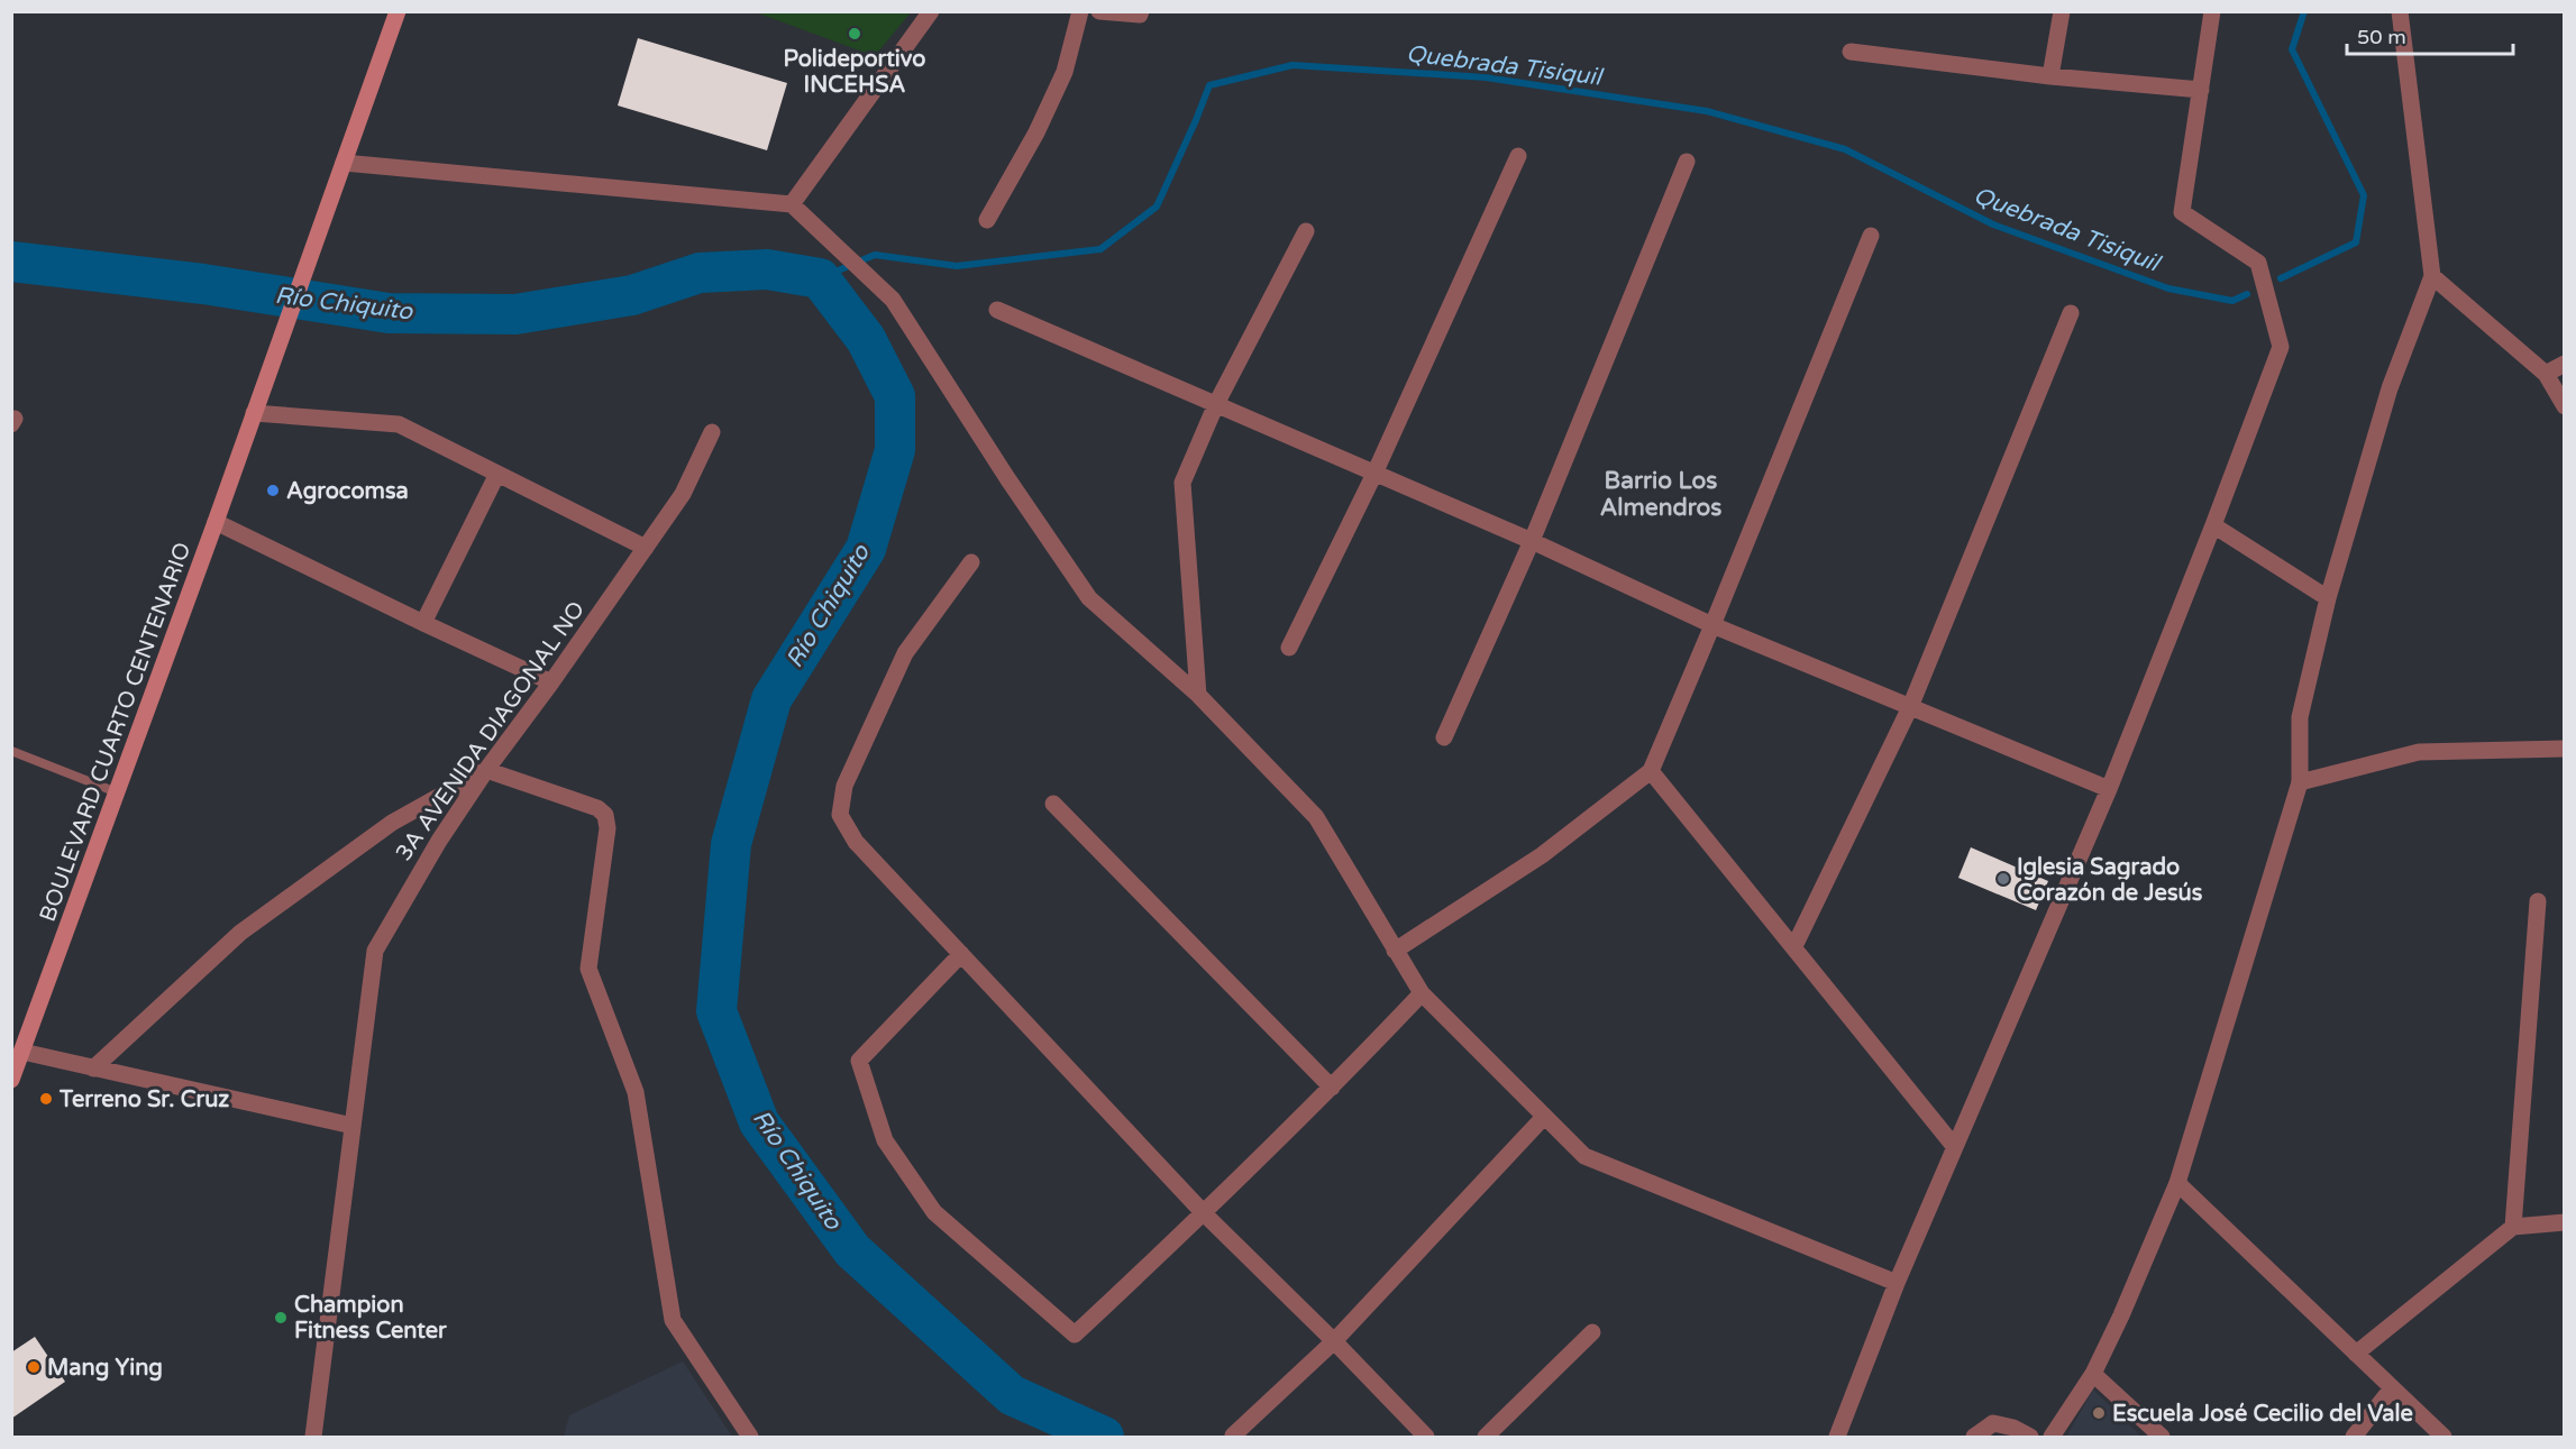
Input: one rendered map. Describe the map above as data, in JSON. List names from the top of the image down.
{
  "streets": {
    "main road": ["BOULEVARD CUARTO CENTENARIO"],
    "street": ["3A AVENIDA DIAGONAL NO"]
  },
  "districts": ["Barrio Los Almendros"],
  "water": ["Quebrada Tisiquil", "Río Chiquito"],
  "places": [
    "Polideportivo INCEHSA",
    "Agrocomsa",
    "Iglesia Sagrado Corazón de Jesús",
    "Terreno Sr. Cruz",
    "Champion Fitness Center",
    "Mang Ying",
    "Escuela José Cecilio del Vale"
  ],
  "scale_bar": "50 m"
}
